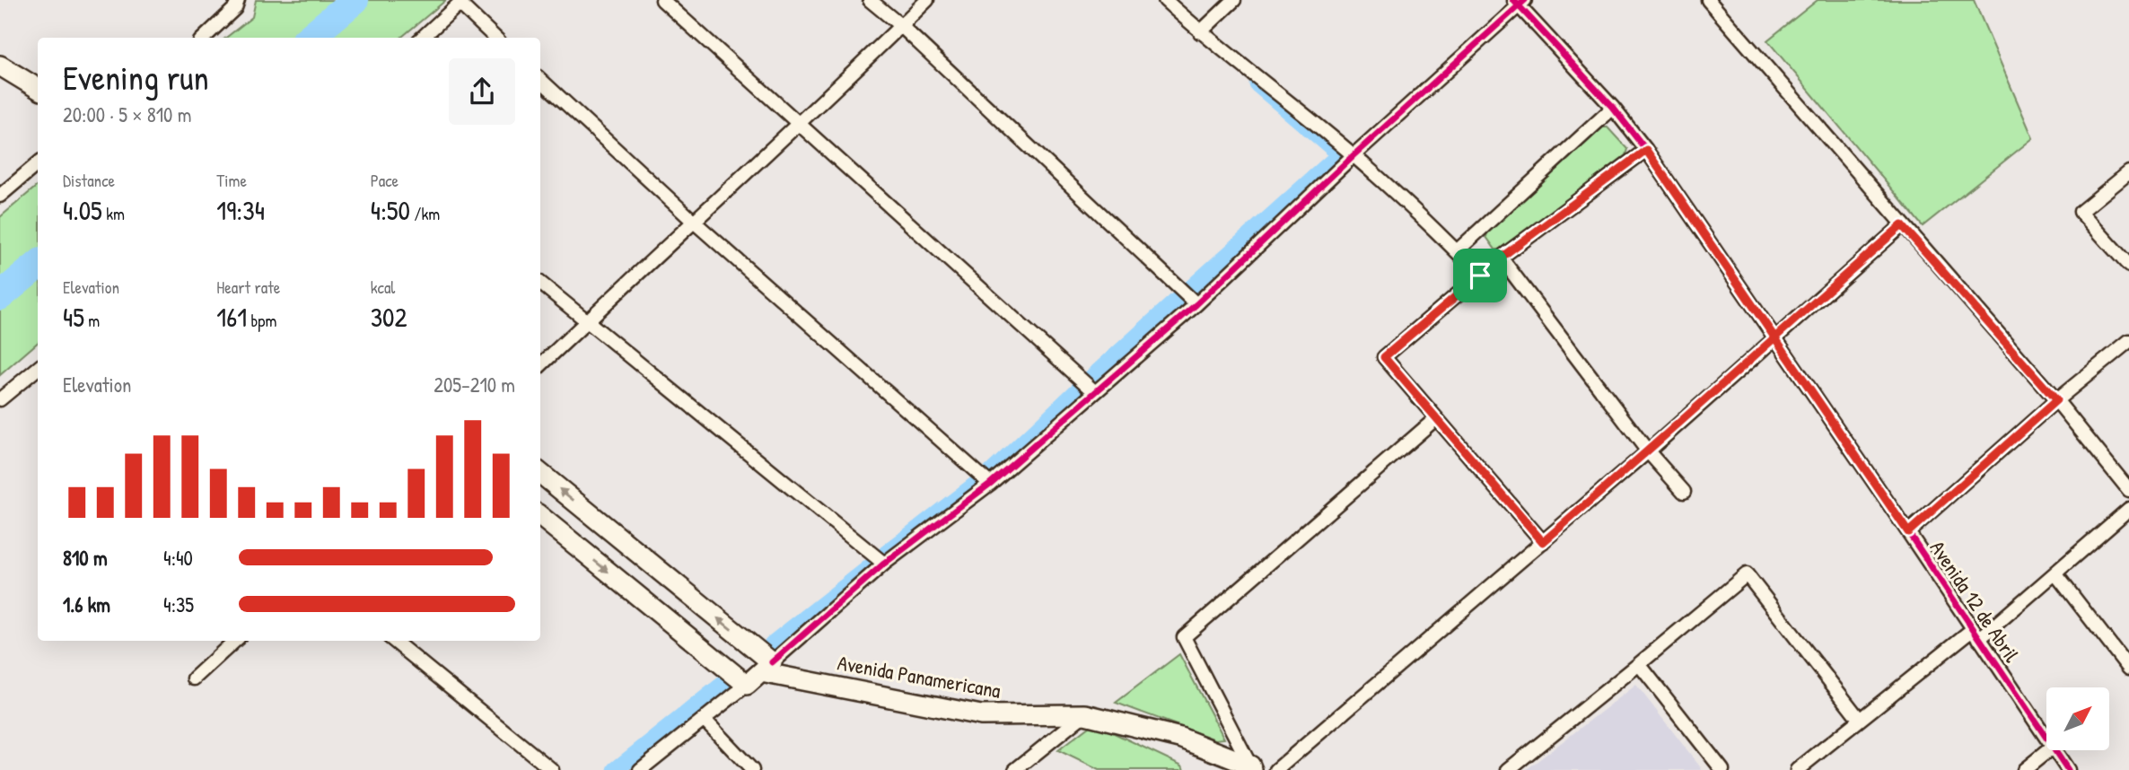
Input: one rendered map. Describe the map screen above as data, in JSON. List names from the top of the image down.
{
  "streets": {
    "main road": ["Avenida Panamericana"],
    "street": ["Avenida 12 de Abril"]
  },
  "north": "top right",
  "page": {
    "heading": ["Evening run", "20:00 · 5 × 810 m"],
    "stats": [
      ["Distance", "4.05 km"],
      ["Time", "19:34"],
      ["Pace", "4:50 /km"],
      ["Elevation", "45 m"],
      ["Heart rate", "161 bpm"],
      ["kcal", "302"]
    ],
    "chart": ["Elevation", "205–210 m"],
    "list": [
      {
        "name": "810 m",
        "note": "4:40"
      },
      {
        "name": "1.6 km",
        "note": "4:35"
      }
    ]
  }
}
